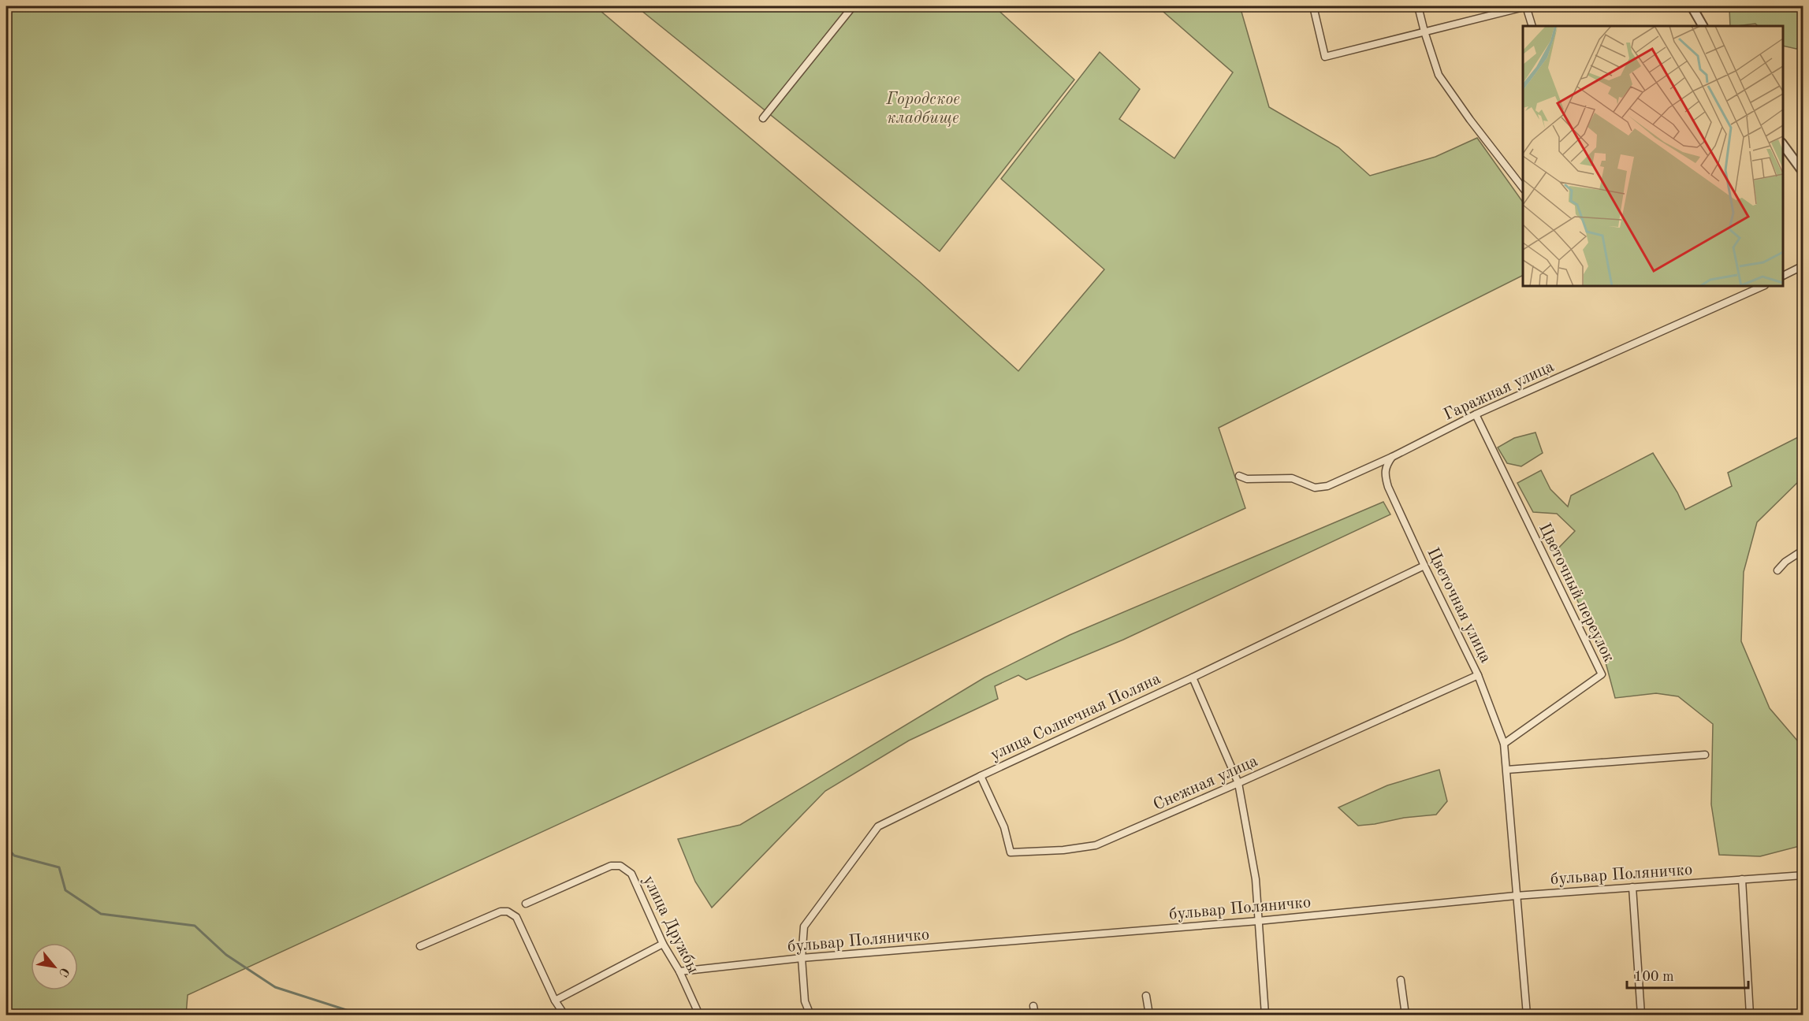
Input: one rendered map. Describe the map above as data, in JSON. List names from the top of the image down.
{
  "streets": {
    "street": [
      "Гаражная улица",
      "Цветочный переулок",
      "Цветочная улица",
      "улица Солнечная Поляна",
      "Снежная улица",
      "бульвар Поляничко",
      "улица Дружбы"
    ]
  },
  "crossings": [
    ["Гаражная улица", "Цветочный переулок"],
    ["Гаражная улица", "Цветочная улица"],
    ["Цветочный переулок", "Цветочная улица"],
    ["Цветочная улица", "улица Солнечная Поляна"],
    ["Цветочная улица", "Снежная улица"],
    ["Цветочная улица", "бульвар Поляничко"],
    ["улица Солнечная Поляна", "Снежная улица"],
    ["улица Солнечная Поляна", "бульвар Поляничко"],
    ["бульвар Поляничко", "улица Дружбы"]
  ],
  "parks": ["Городское кладбище"],
  "scale_bar": "100 m",
  "north": "bottom right"
}
